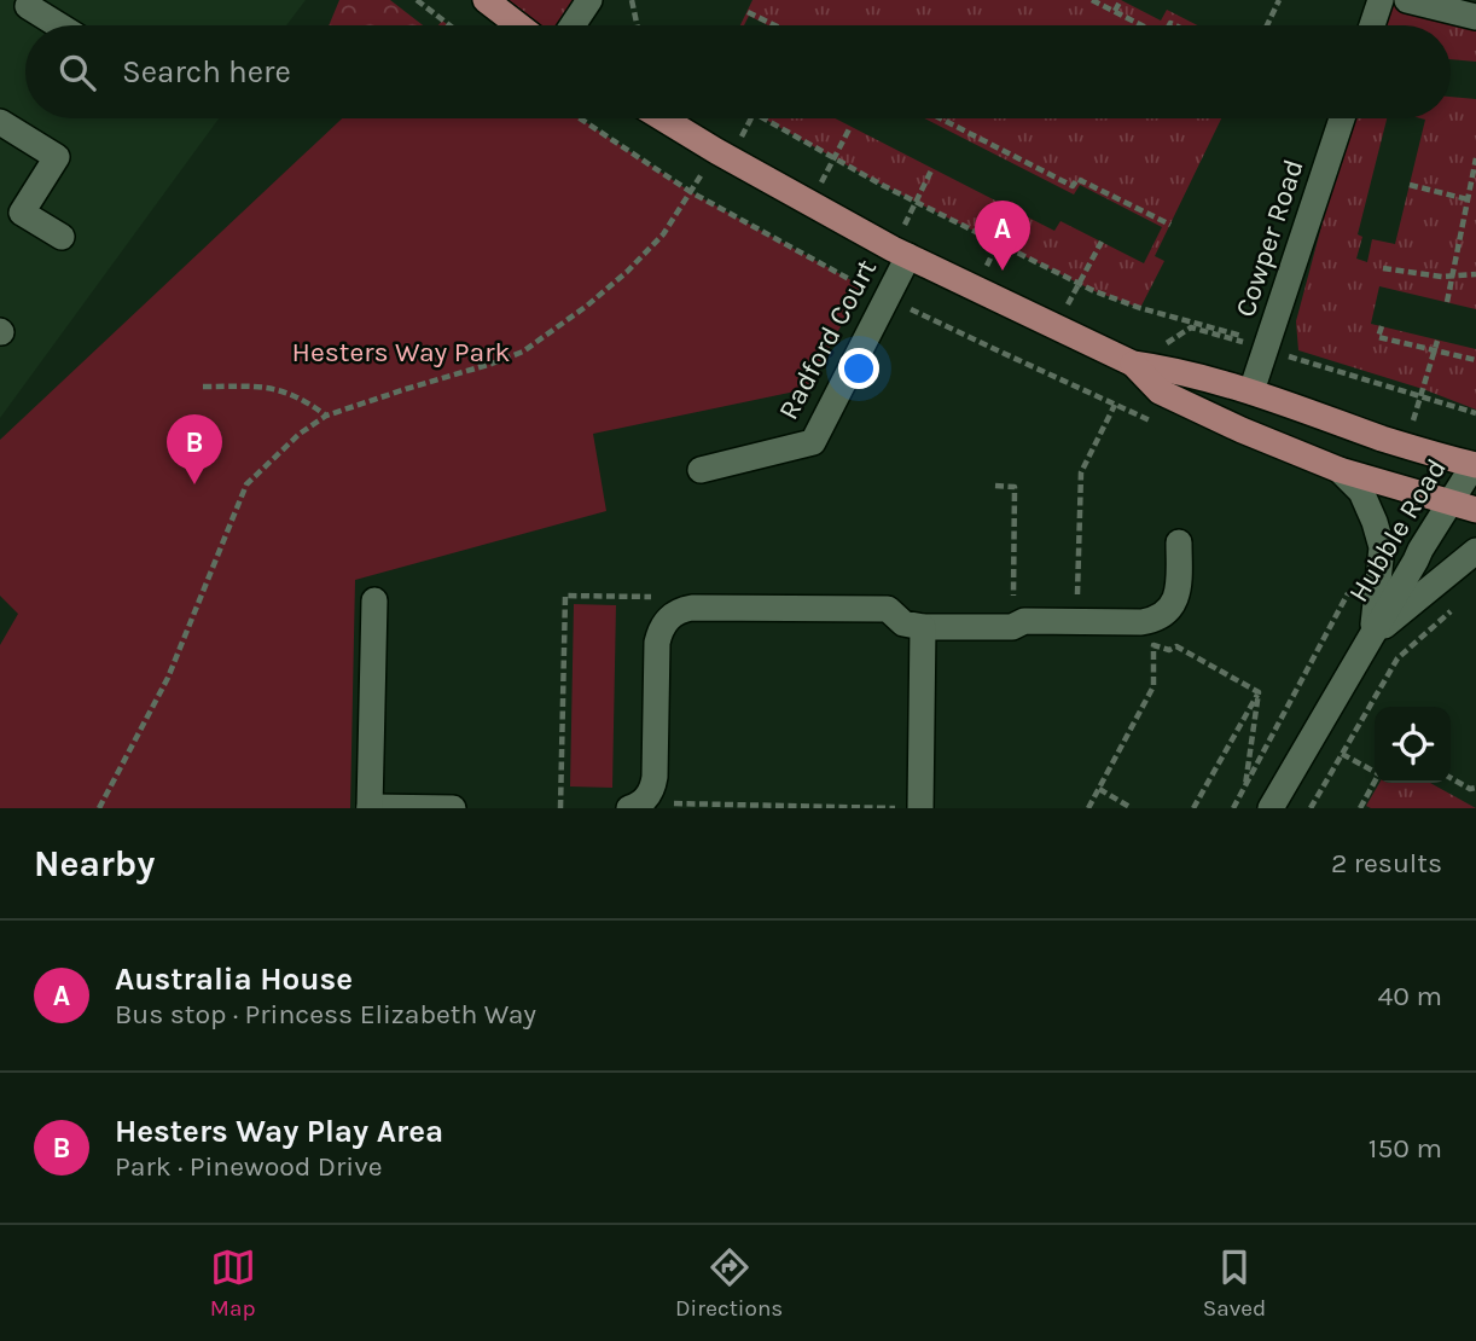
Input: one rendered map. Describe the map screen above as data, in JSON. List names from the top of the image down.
{
  "streets": {
    "street": ["Cowper Road", "Radford Court", "Hubble Road"]
  },
  "parks": ["Hesters Way Park"],
  "page": {
    "search": "Search here",
    "pins": ["A", "B"],
    "heading": ["Nearby", "2 results"],
    "list": [
      {
        "mark": "A",
        "name": "Australia House",
        "note": "Bus stop · Princess Elizabeth Way",
        "value": "40 m"
      },
      {
        "mark": "B",
        "name": "Hesters Way Play Area",
        "note": "Park · Pinewood Drive",
        "value": "150 m"
      }
    ],
    "nav": ["Map", "Directions", "Saved"]
  }
}
